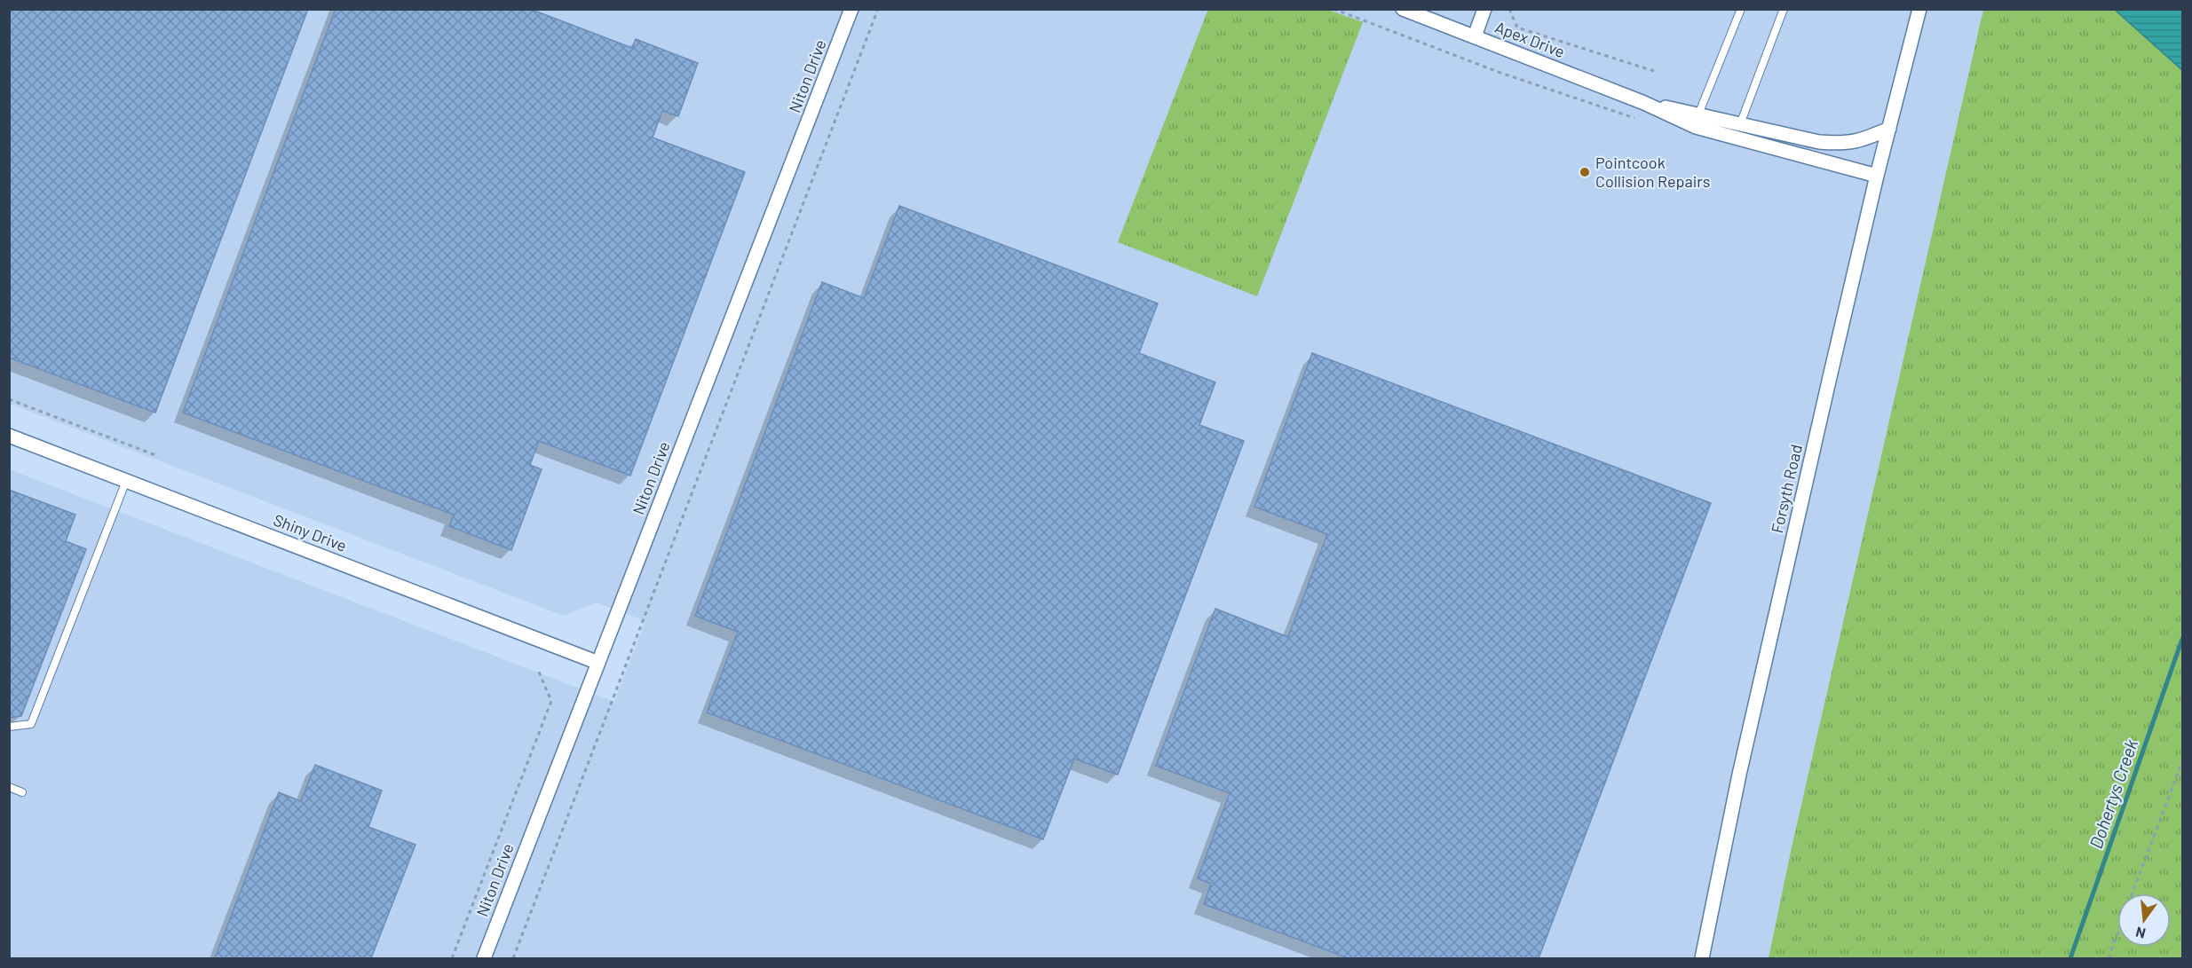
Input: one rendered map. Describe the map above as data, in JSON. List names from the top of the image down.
{
  "streets": {
    "street": [
      "Apex Drive",
      "Niton Drive",
      "Forsyth Road",
      "Shiny Drive"
    ]
  },
  "crossings": [
    ["Apex Drive", "Forsyth Road"],
    ["Niton Drive", "Shiny Drive"]
  ],
  "water": ["Dohertys Creek"],
  "places": ["Pointcook Collision Repairs"],
  "north": "bottom"
}
